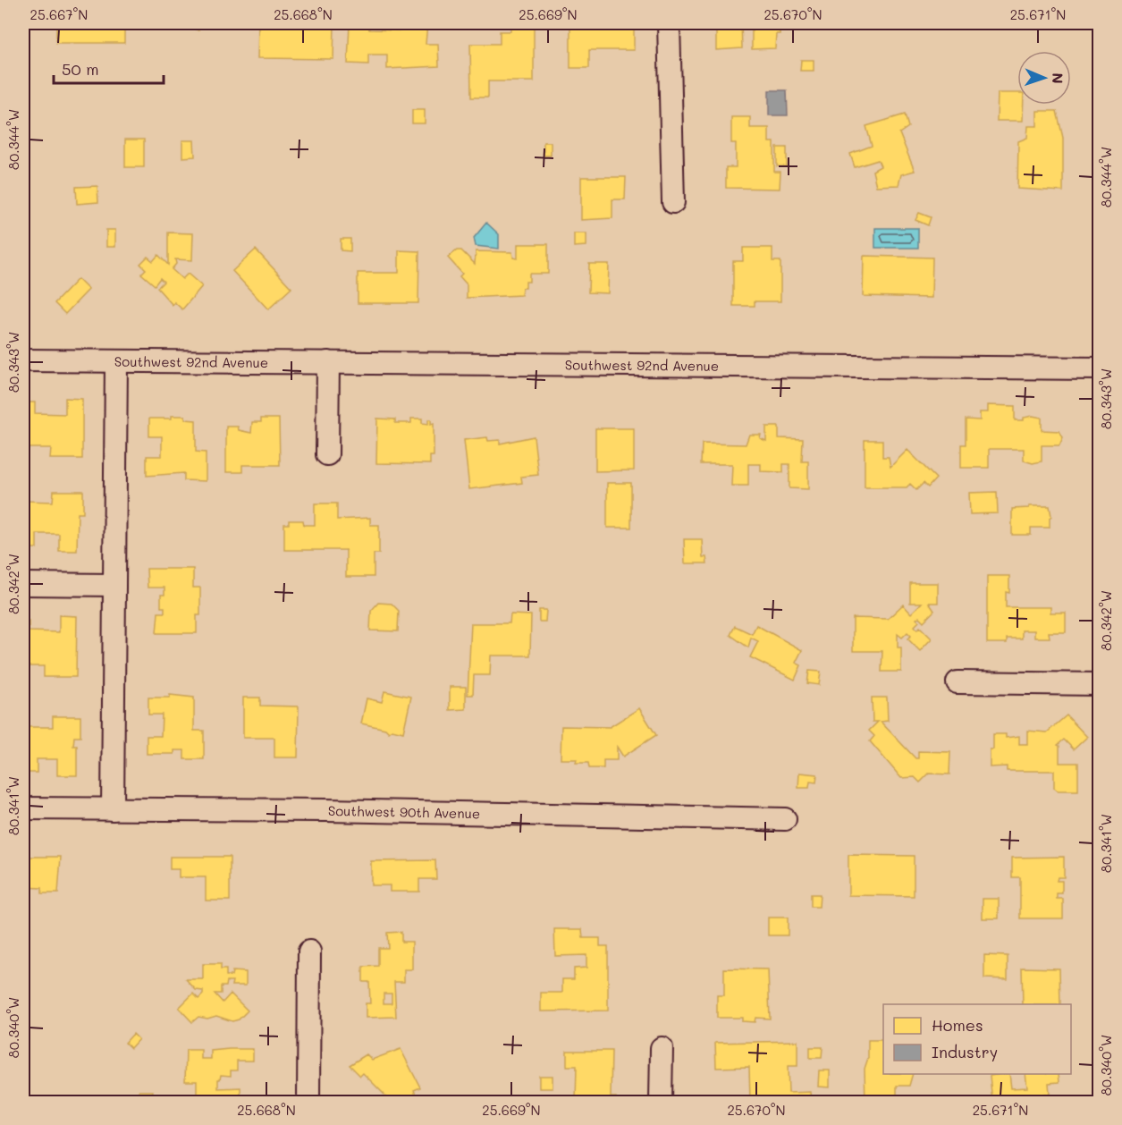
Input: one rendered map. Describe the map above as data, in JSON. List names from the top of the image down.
{
  "streets": {
    "street": ["Southwest 92nd Avenue", "Southwest 90th Avenue"]
  },
  "legend": ["Homes", "Industry"],
  "scale_bar": "50 m",
  "north": "right",
  "coordinates": [
    "25.667°N",
    "25.668°N",
    "25.669°N",
    "25.670°N",
    "25.671°N",
    "80.344°W",
    "80.343°W",
    "80.342°W",
    "80.341°W",
    "80.340°W"
  ]
}
